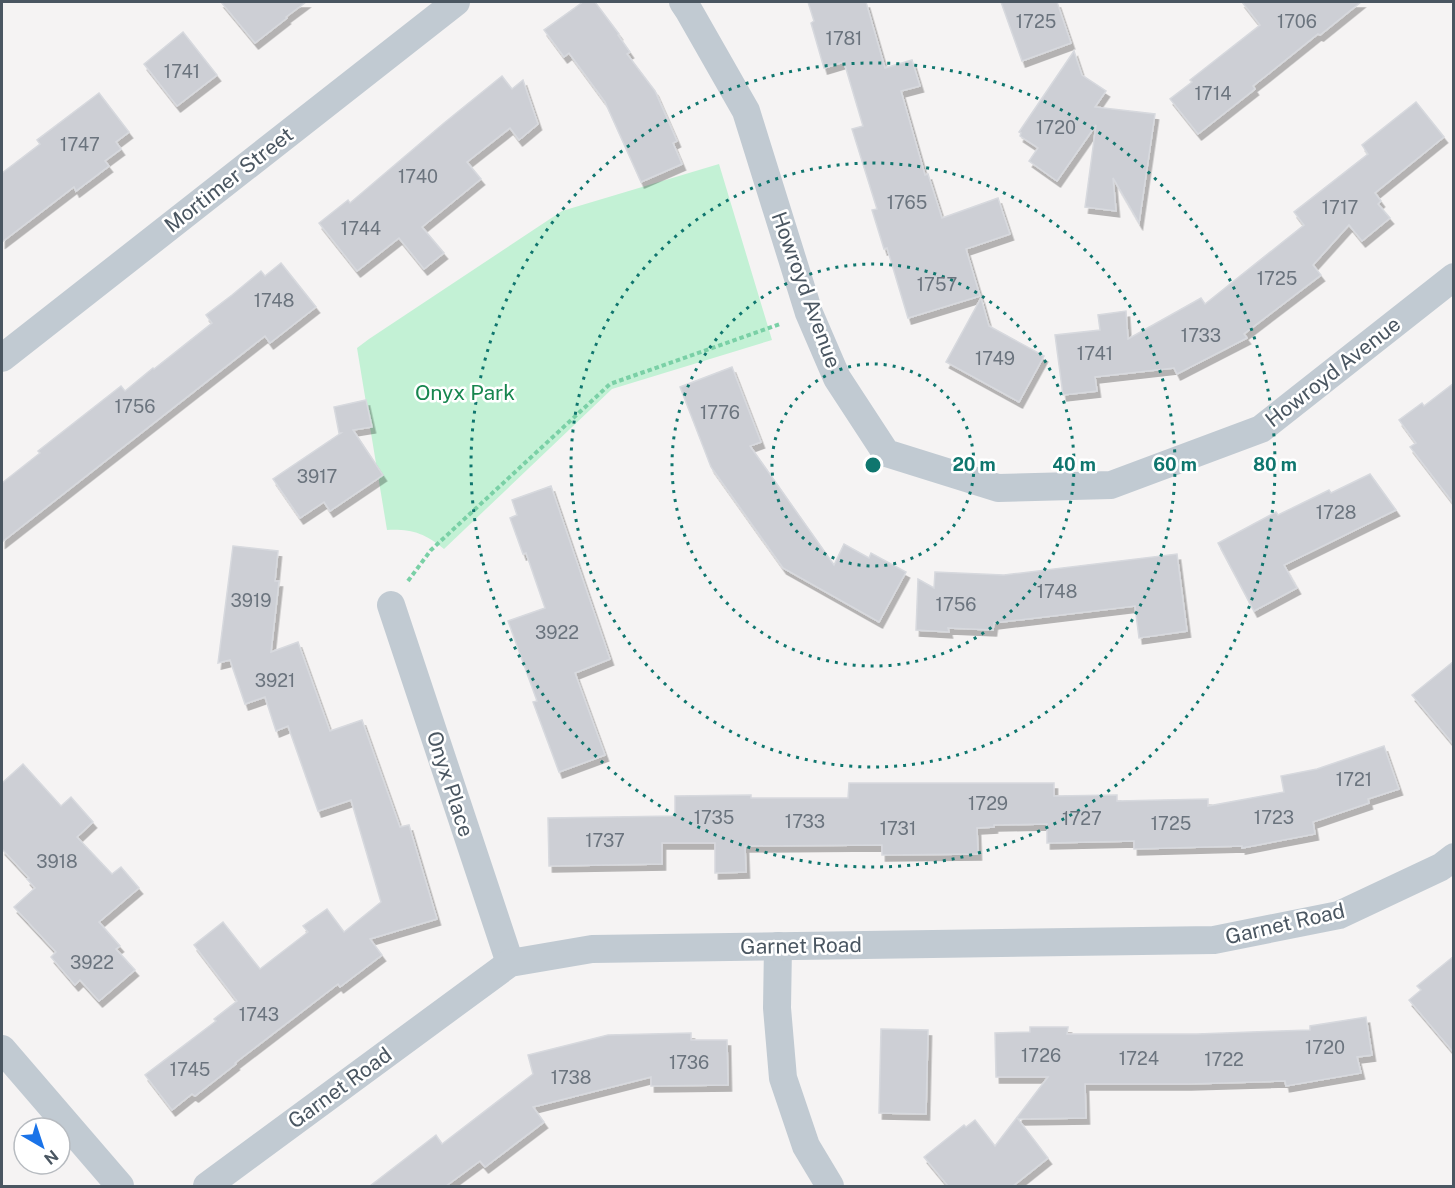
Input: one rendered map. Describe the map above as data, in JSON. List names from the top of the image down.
{
  "streets": {
    "street": [
      "Mortimer Street",
      "Howroyd Avenue",
      "Onyx Place",
      "Garnet Road"
    ]
  },
  "crossings": [
    ["Onyx Place", "Garnet Road"]
  ],
  "parks": ["Onyx Park"],
  "house_numbers": [
    "1725",
    "1706",
    "1781",
    "1741",
    "1714",
    "1720",
    "1747",
    "1740",
    "1765",
    "1717",
    "1744",
    "1725",
    "1757",
    "1748",
    "1733",
    "1741",
    "1749",
    "1756",
    "1776",
    "3917",
    "1728",
    "1748",
    "3919",
    "1756",
    "3922",
    "3921",
    "1721",
    "1729",
    "1735",
    "1723",
    "1727",
    "1733",
    "1725",
    "1731",
    "1737",
    "3918",
    "3922",
    "1743",
    "1720",
    "1726",
    "1724",
    "1722",
    "1736",
    "1745",
    "1738"
  ],
  "north": "bottom right",
  "rings": [
    "20 m",
    "40 m",
    "60 m",
    "80 m"
  ]
}
